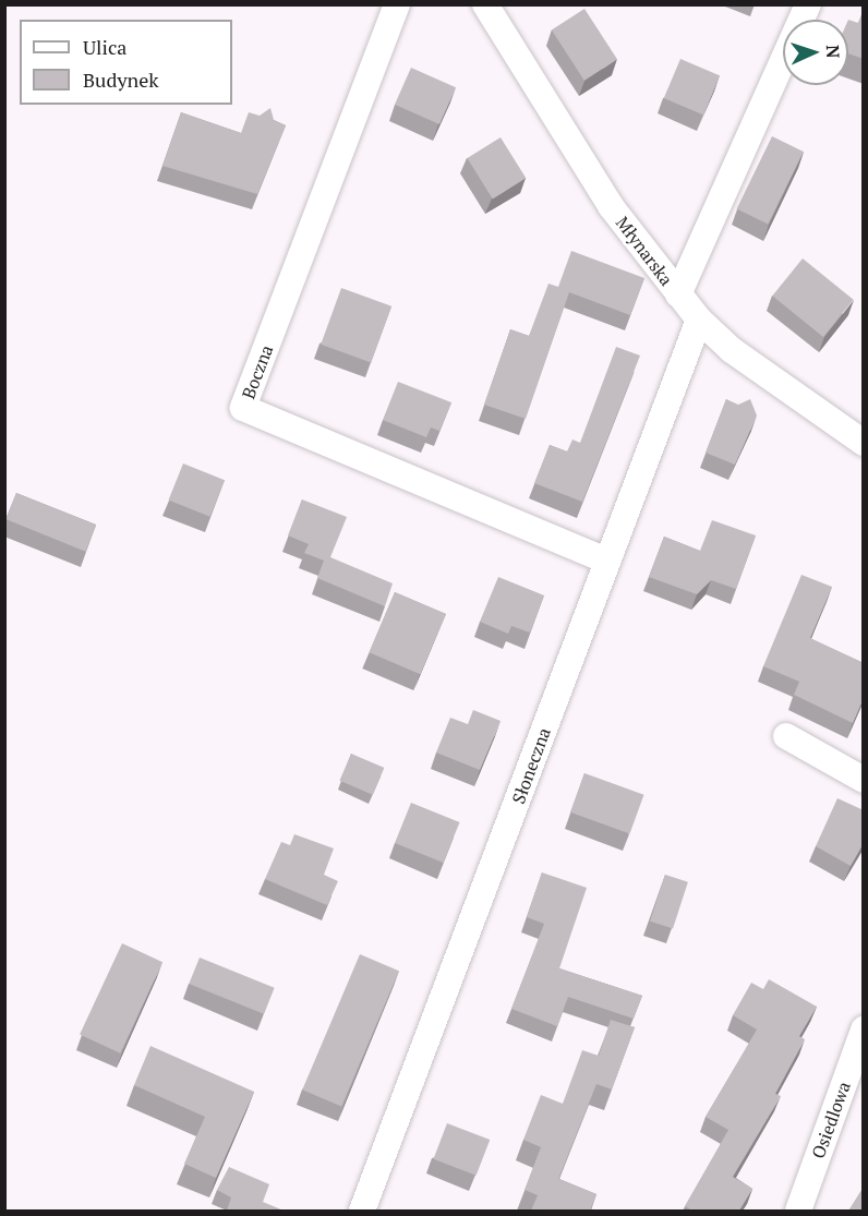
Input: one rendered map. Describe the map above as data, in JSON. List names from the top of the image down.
{
  "streets": {
    "street": [
      "Młynarska",
      "Boczna",
      "Słoneczna",
      "Osiedlowa"
    ]
  },
  "crossings": [
    ["Młynarska", "Słoneczna"],
    ["Boczna", "Słoneczna"]
  ],
  "legend": ["Ulica", "Budynek"],
  "north": "right"
}
